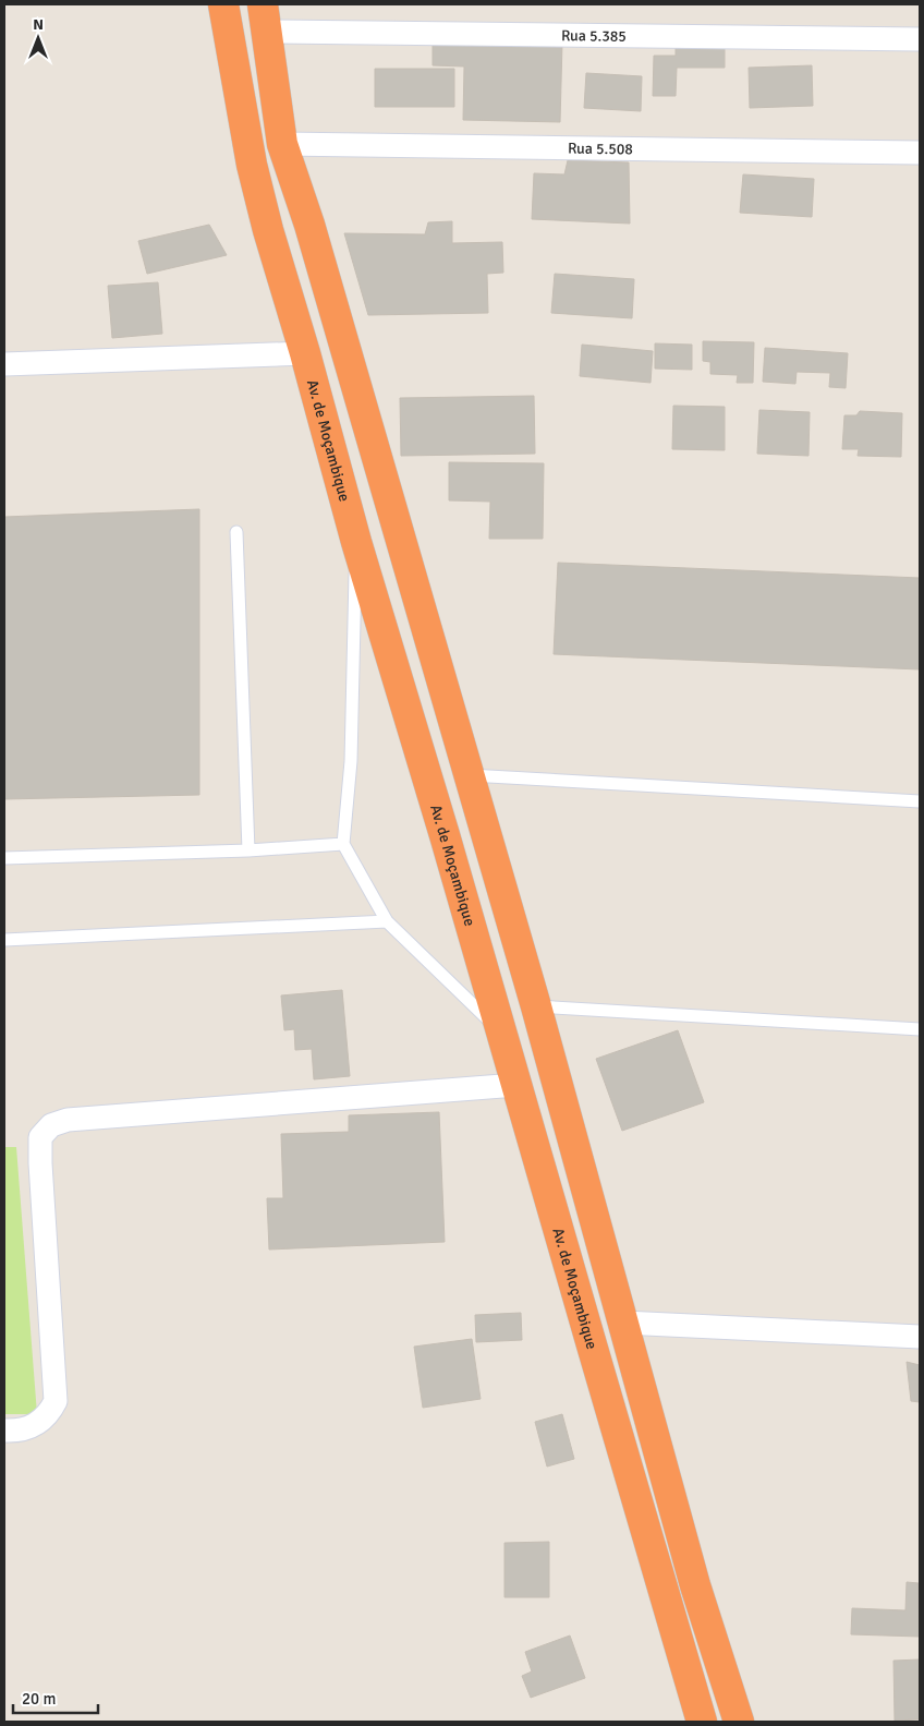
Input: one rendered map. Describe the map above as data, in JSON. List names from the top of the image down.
{
  "streets": {
    "highway": ["Av. de Moçambique"],
    "street": ["Rua 5.385", "Rua 5.508"]
  },
  "scale_bar": "20 m",
  "north": "top"
}
